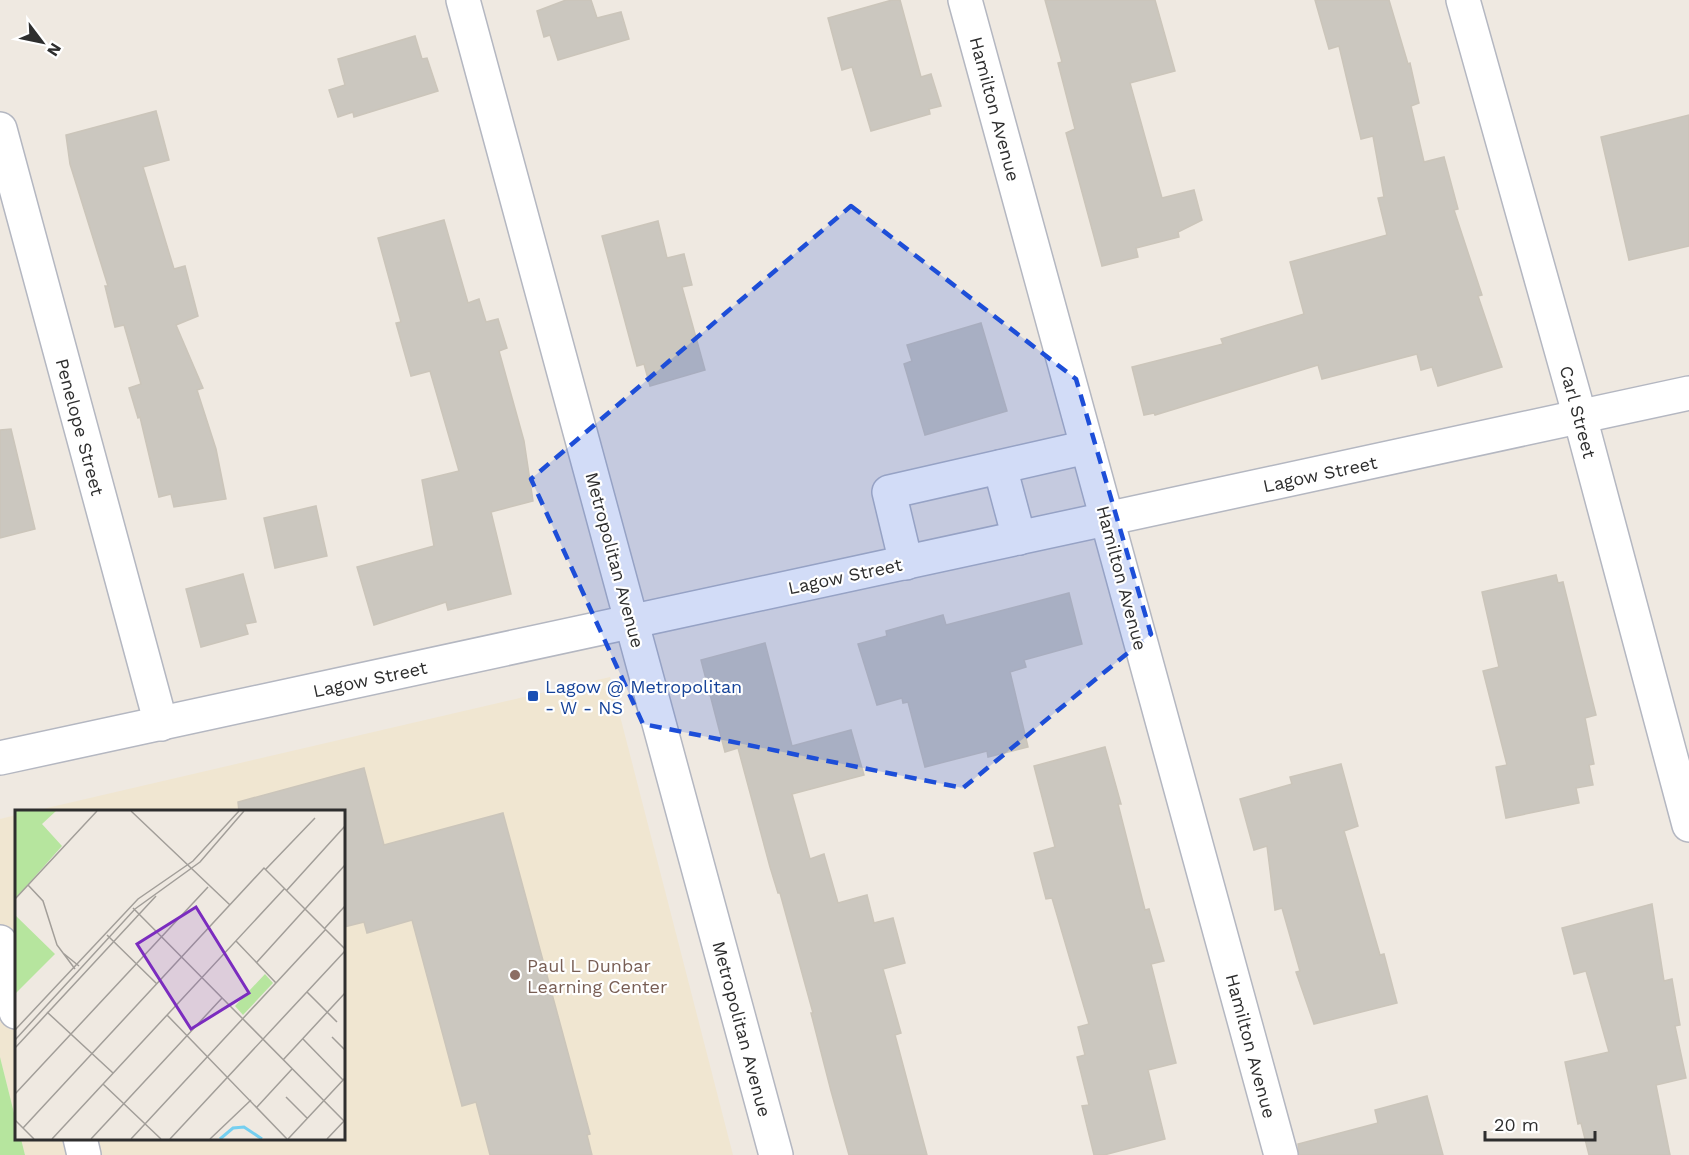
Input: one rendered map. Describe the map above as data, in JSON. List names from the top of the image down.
{
  "streets": {
    "street": [
      "Hamilton Avenue",
      "Carl Street",
      "Penelope Street",
      "Lagow Street",
      "Metropolitan Avenue"
    ]
  },
  "crossings": [
    ["Hamilton Avenue", "Lagow Street"],
    ["Carl Street", "Lagow Street"],
    ["Penelope Street", "Lagow Street"],
    ["Lagow Street", "Metropolitan Avenue"]
  ],
  "places": {
    "transit": ["Lagow @ Metropolitan - W - NS"],
    "other": ["Paul L Dunbar Learning Center"]
  },
  "scale_bar": "20 m",
  "north": "bottom right"
}
